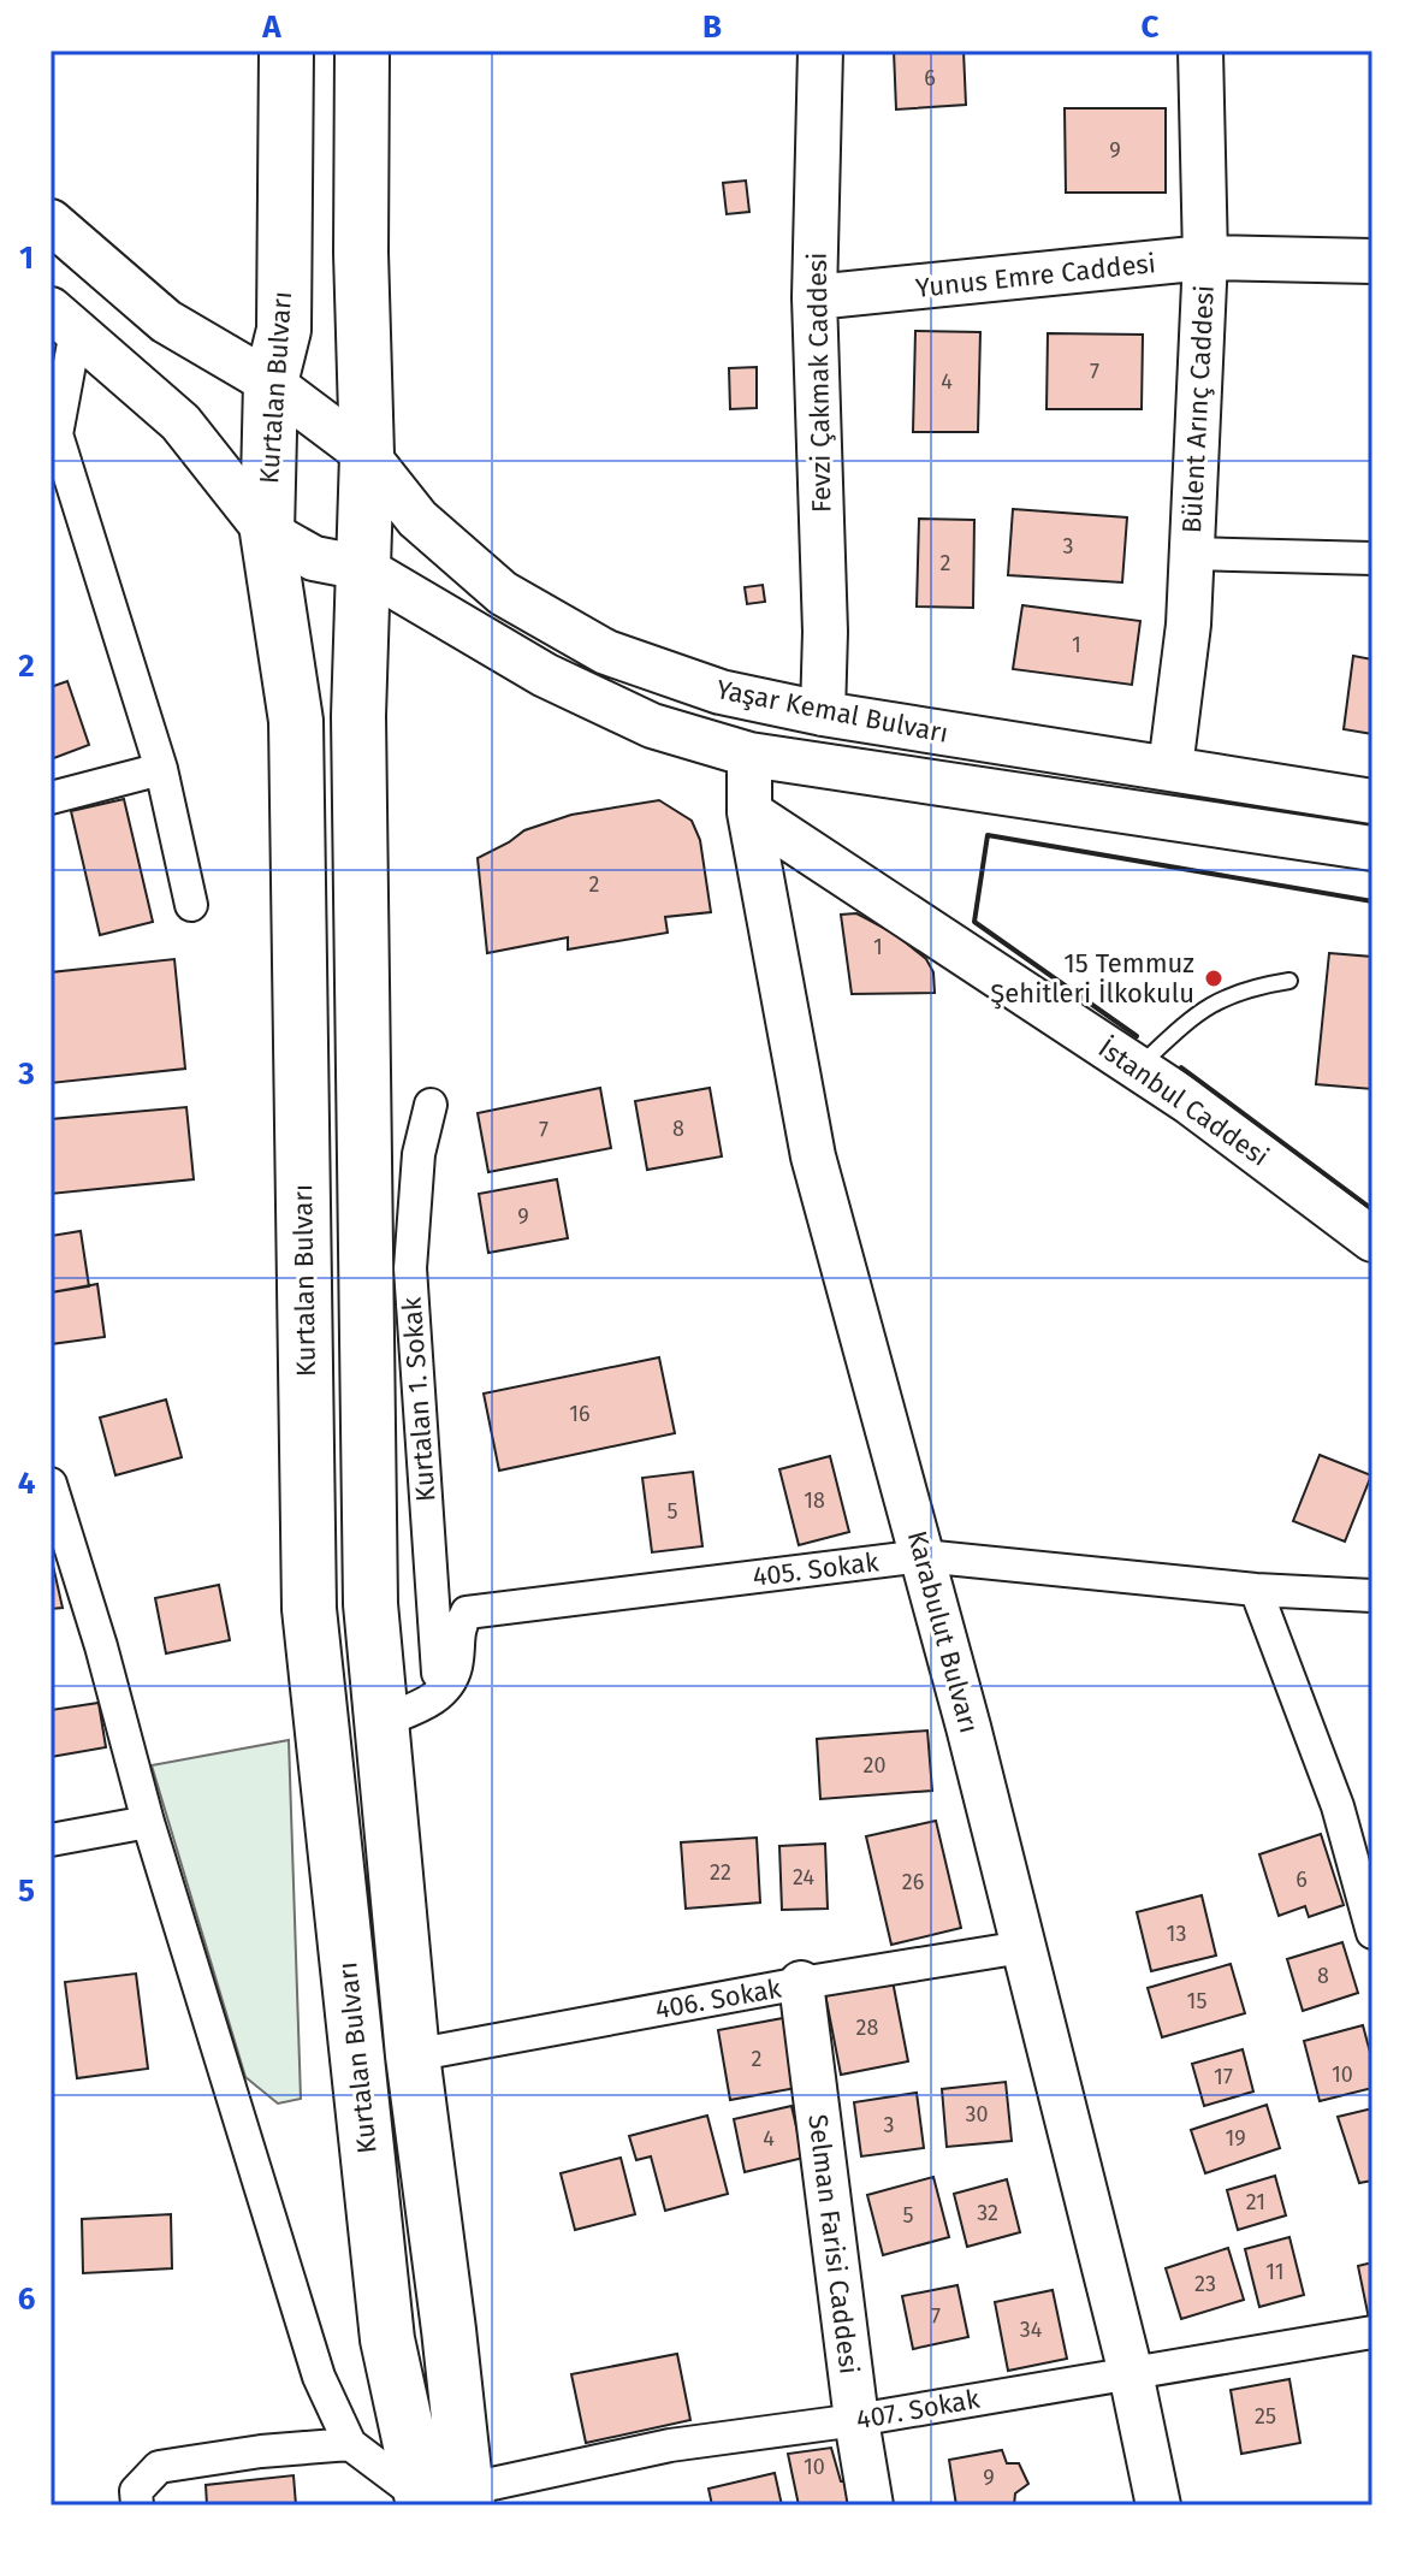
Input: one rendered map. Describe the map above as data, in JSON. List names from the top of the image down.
{
  "streets": {
    "highway": ["Kurtalan Bulvarı"],
    "street": [
      "Yunus Emre Caddesi",
      "Fevzi Çakmak Caddesi",
      "Bülent Arınç Caddesi",
      "Yaşar Kemal Bulvarı",
      "İstanbul Caddesi",
      "Kurtalan 1. Sokak",
      "405. Sokak",
      "Karabulut Bulvarı",
      "406. Sokak",
      "Selman Farisi Caddesi",
      "407. Sokak"
    ]
  },
  "crossings": [
    ["Yunus Emre Caddesi", "Fevzi Çakmak Caddesi"],
    ["Yunus Emre Caddesi", "Bülent Arınç Caddesi"],
    ["Fevzi Çakmak Caddesi", "Yaşar Kemal Bulvarı"],
    ["Kurtalan Bulvarı", "Yaşar Kemal Bulvarı"],
    ["Kurtalan Bulvarı", "407. Sokak"],
    ["Bülent Arınç Caddesi", "Yaşar Kemal Bulvarı"],
    ["Yaşar Kemal Bulvarı", "Karabulut Bulvarı"],
    ["İstanbul Caddesi", "Karabulut Bulvarı"],
    ["Kurtalan 1. Sokak", "405. Sokak"],
    ["405. Sokak", "Karabulut Bulvarı"],
    ["Karabulut Bulvarı", "406. Sokak"],
    ["Karabulut Bulvarı", "407. Sokak"],
    ["406. Sokak", "Selman Farisi Caddesi"],
    ["Selman Farisi Caddesi", "407. Sokak"]
  ],
  "places": ["15 Temmuz Şehitleri İlkokulu"],
  "house_numbers": [
    "6",
    "9",
    "7",
    "4",
    "3",
    "2",
    "1",
    "2",
    "1",
    "8",
    "7",
    "9",
    "16",
    "18",
    "5",
    "20",
    "22",
    "24",
    "6",
    "26",
    "13",
    "8",
    "15",
    "28",
    "2",
    "10",
    "17",
    "30",
    "3",
    "4",
    "19",
    "21",
    "32",
    "5",
    "11",
    "23",
    "7",
    "34",
    "25",
    "10",
    "9"
  ],
  "grid": {
    "columns": ["A", "B", "C"],
    "rows": [
      "1",
      "2",
      "3",
      "4",
      "5",
      "6"
    ]
  }
}
